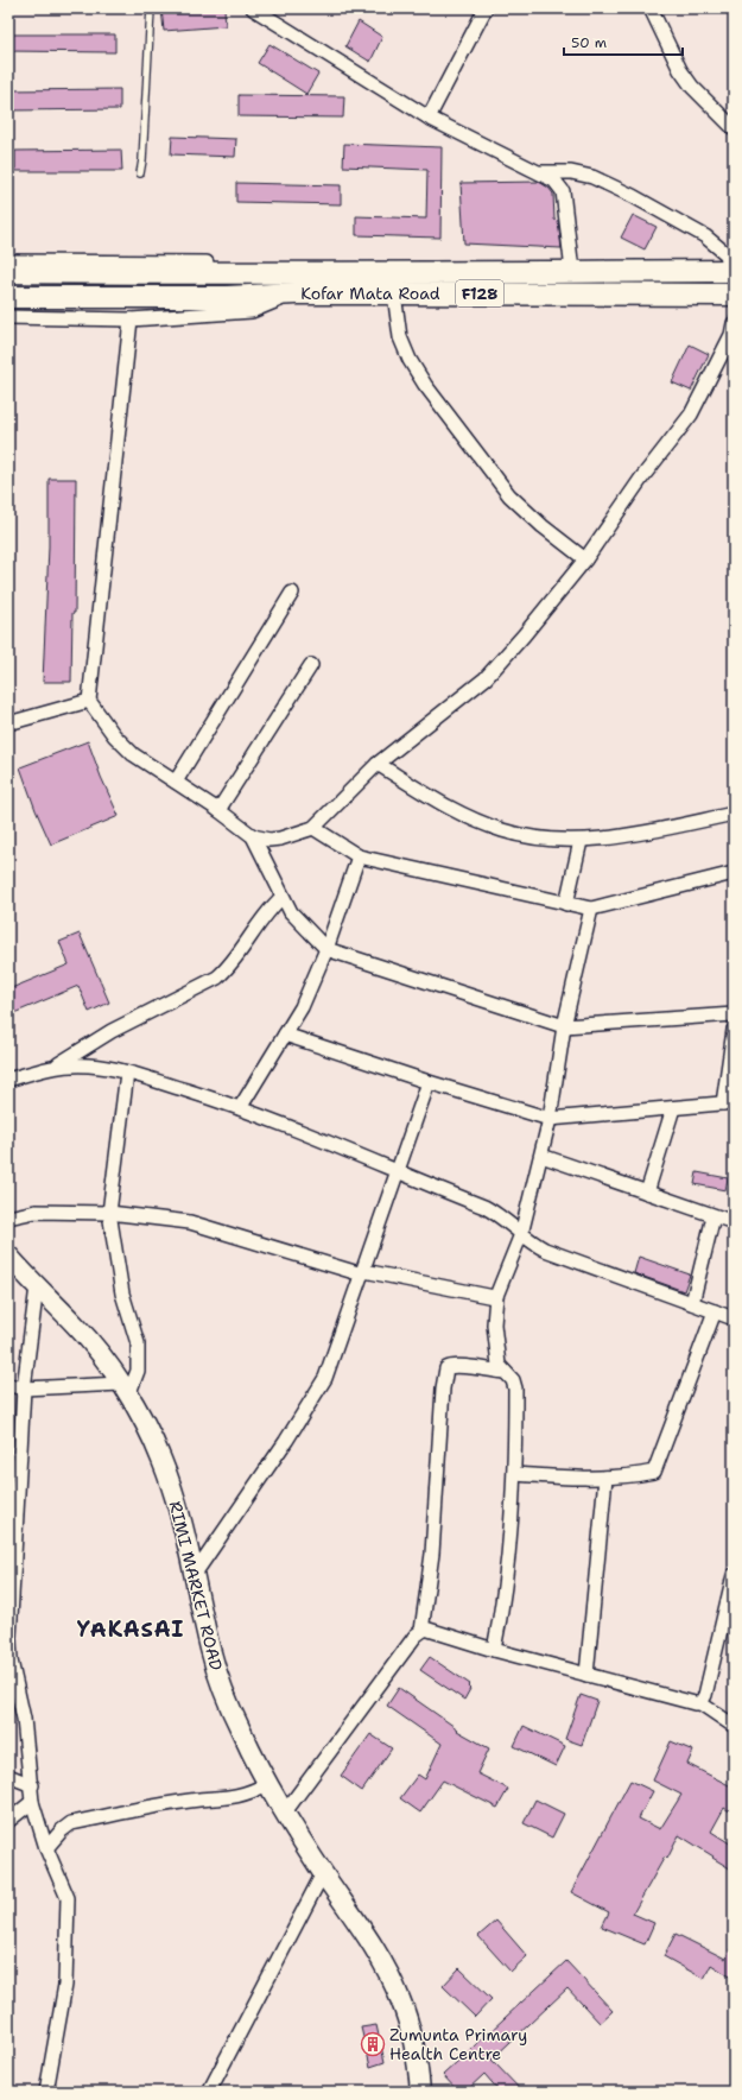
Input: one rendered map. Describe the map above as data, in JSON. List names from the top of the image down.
{
  "streets": {
    "main road": ["Kofar Mata Road", "F128"],
    "street": ["RIMI MARKET ROAD"]
  },
  "districts": ["YAKASAI"],
  "places": {
    "building": ["Zumunta Primary Health Centre"]
  },
  "scale_bar": "50 m"
}
